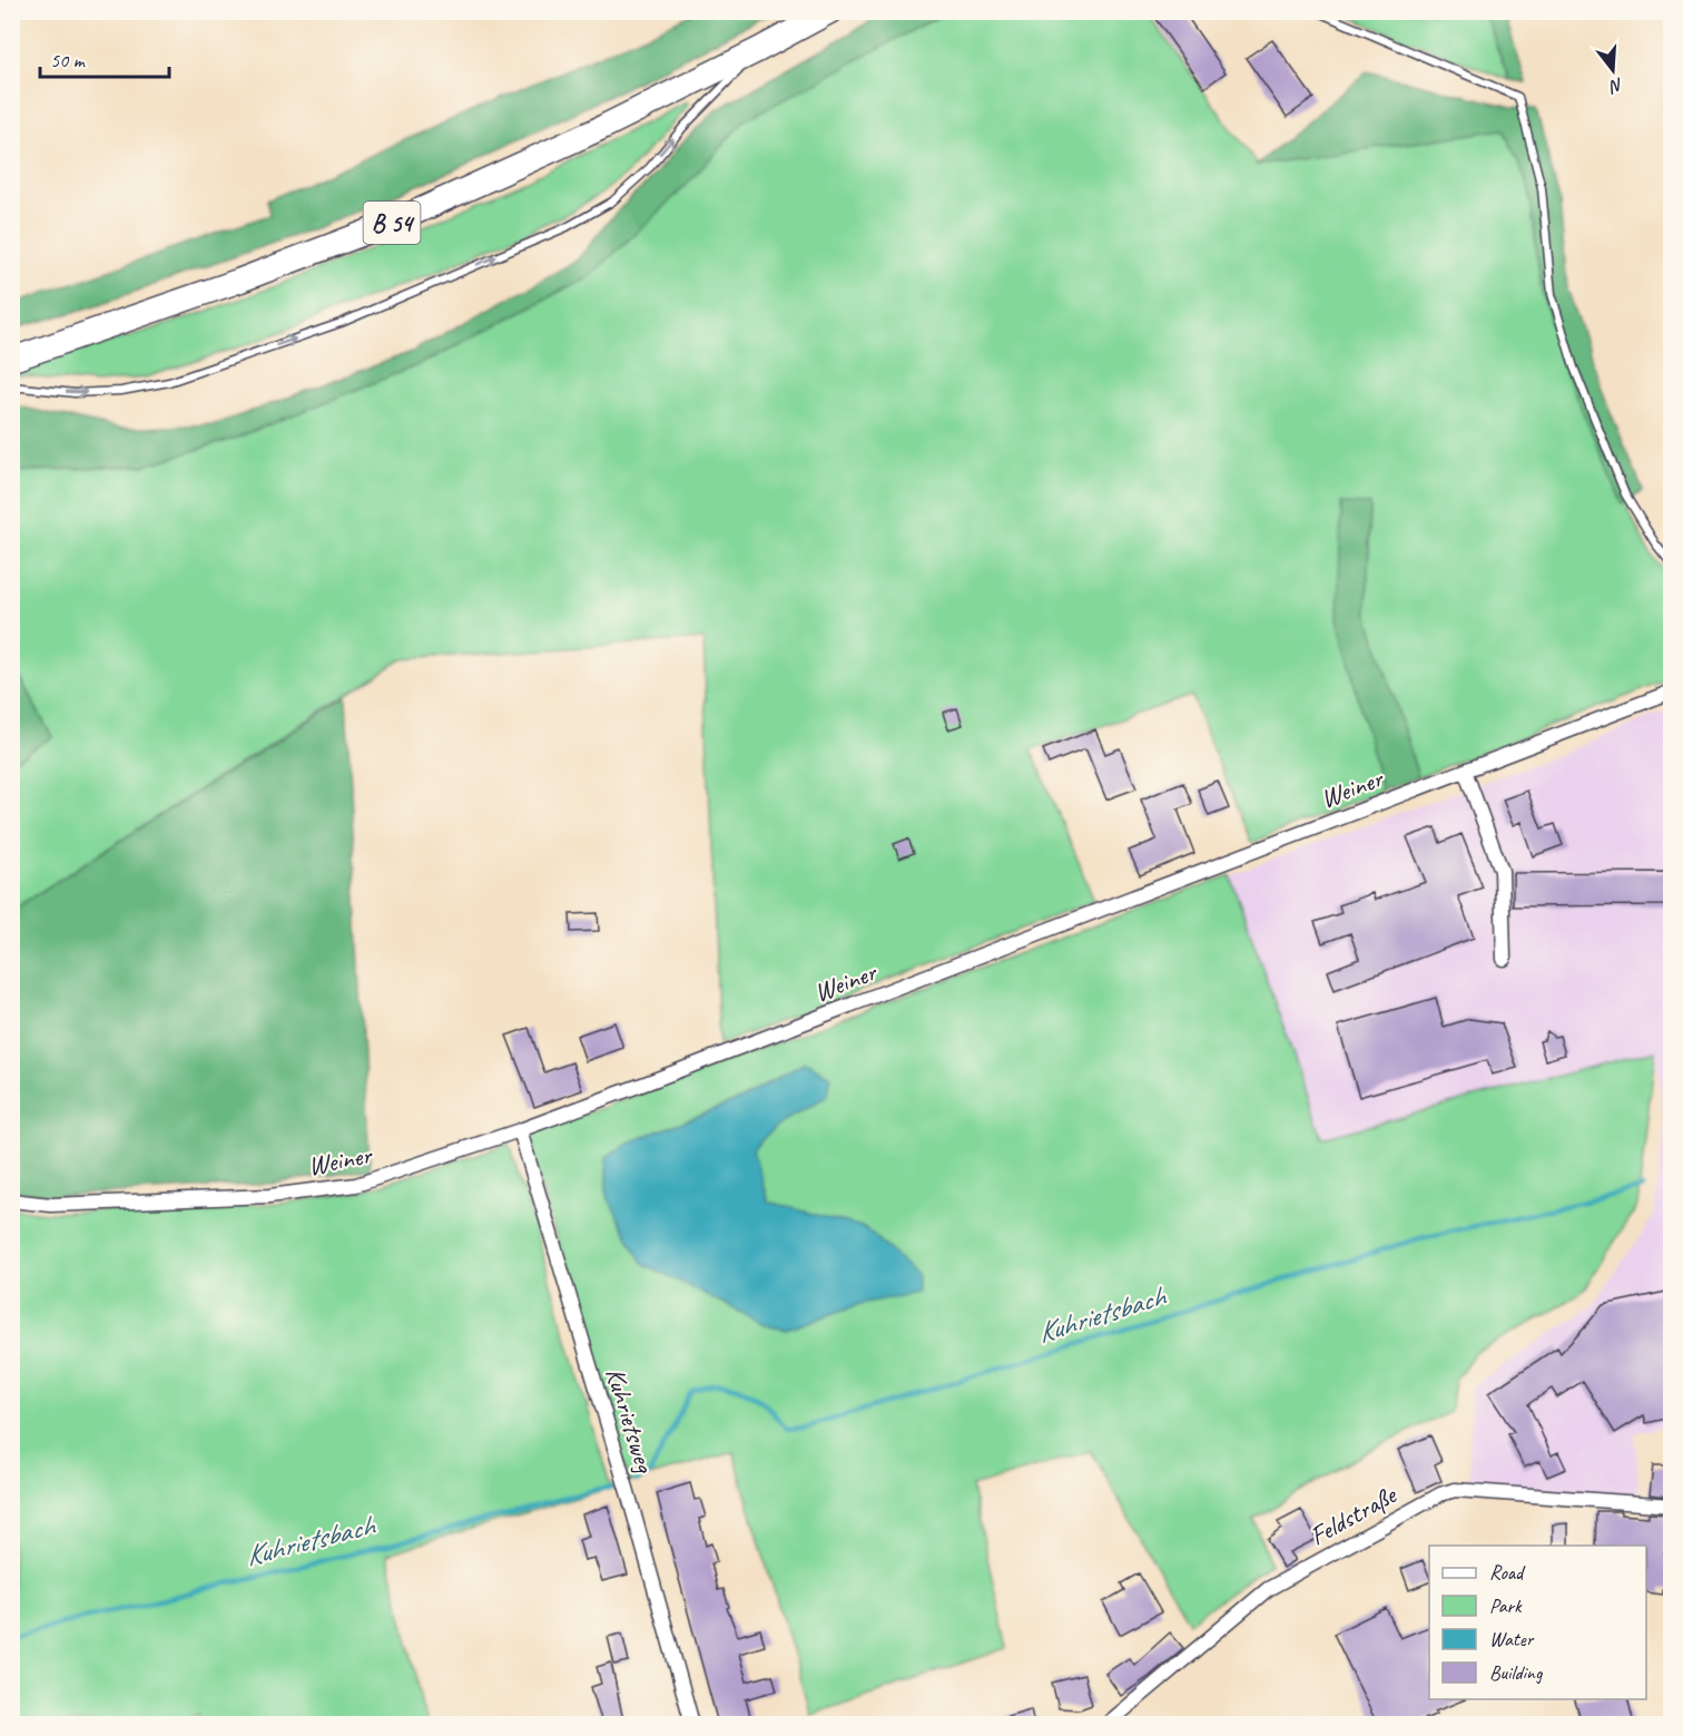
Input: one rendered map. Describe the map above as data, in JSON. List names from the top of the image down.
{
  "streets": {
    "highway": ["B 54"],
    "street": ["Weiner", "Kuhrietsweg", "Feldstraße"]
  },
  "crossings": [
    ["Weiner", "Kuhrietsweg"]
  ],
  "water": ["Kuhrietsbach"],
  "legend": [
    "Road",
    "Park",
    "Water",
    "Building"
  ],
  "scale_bar": "50 m",
  "north": "bottom"
}
